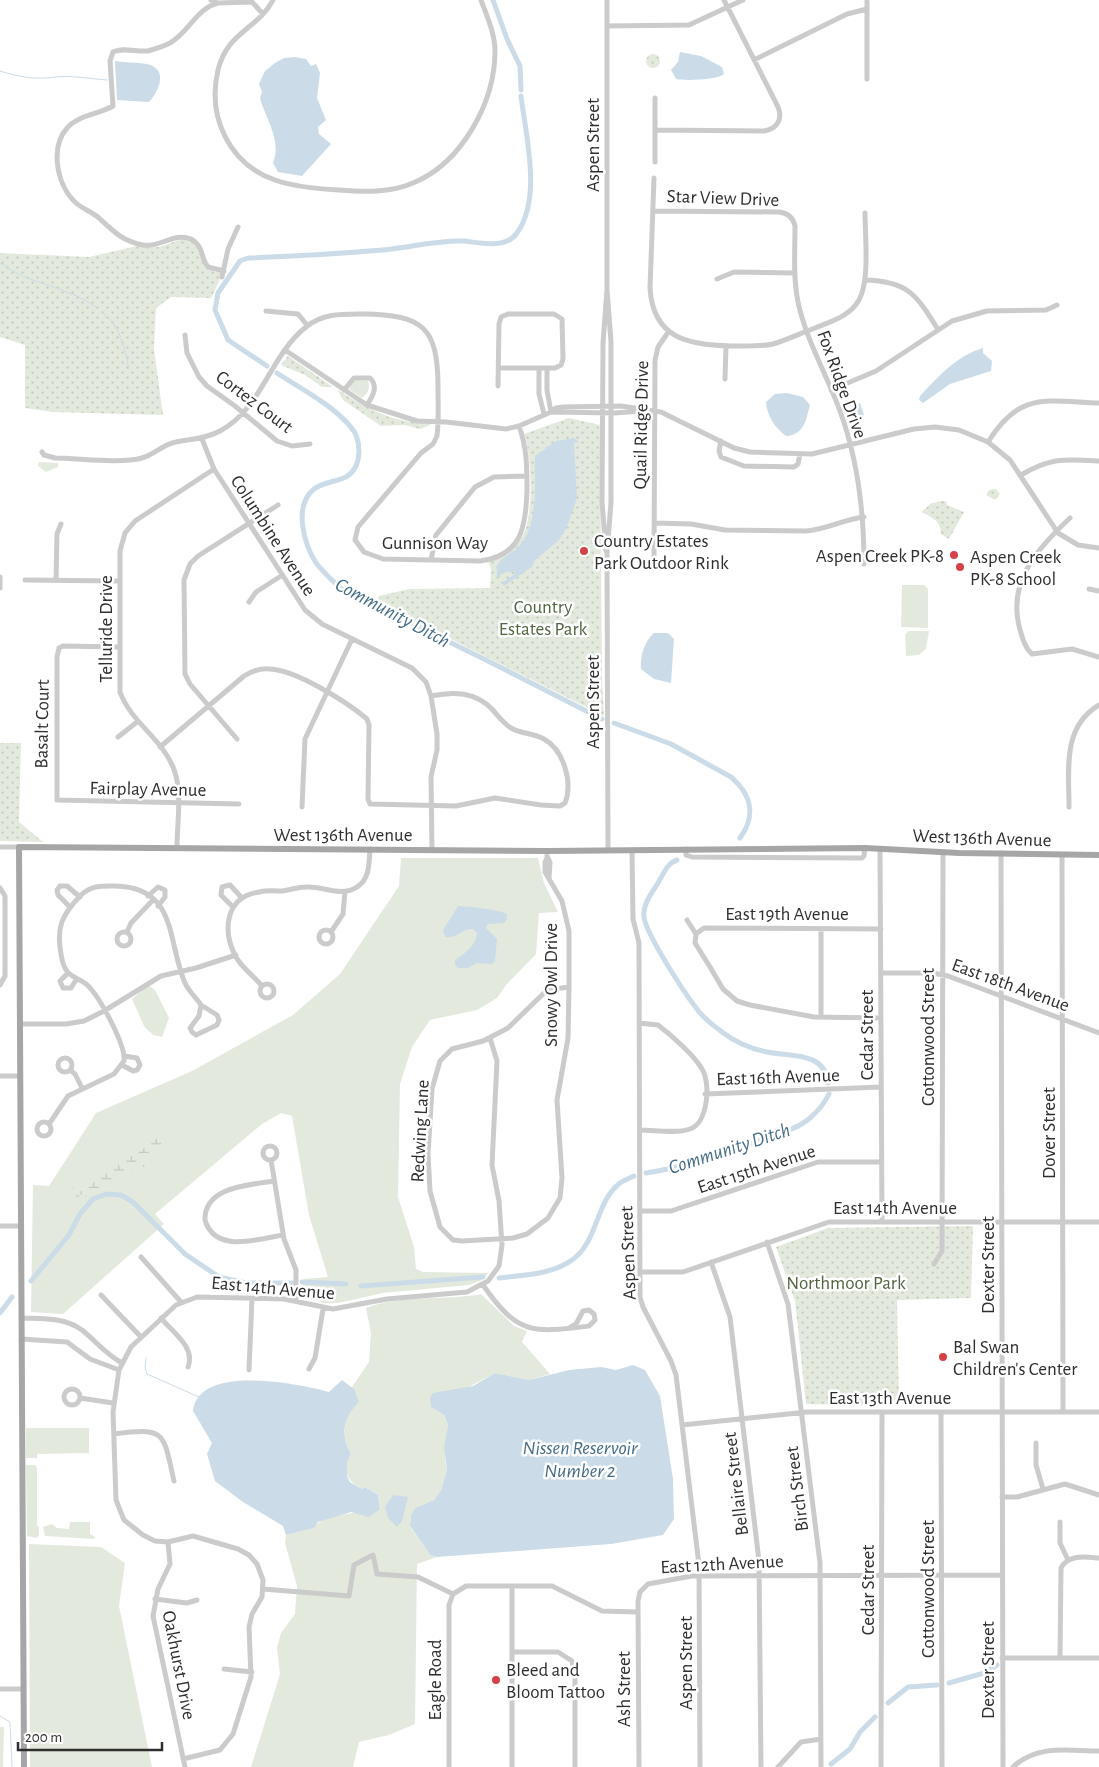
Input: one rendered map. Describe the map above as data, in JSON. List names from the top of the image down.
{
  "streets": {
    "main road": ["West 136th Avenue"],
    "street": [
      "Aspen Street",
      "Star View Drive",
      "Fox Ridge Drive",
      "Cortez Court",
      "Quail Ridge Drive",
      "Columbine Avenue",
      "Gunnison Way",
      "Telluride Drive",
      "Basalt Court",
      "Fairplay Avenue",
      "East 19th Avenue",
      "East 18th Avenue",
      "Snowy Owl Drive",
      "Cedar Street",
      "Cottonwood Street",
      "East 16th Avenue",
      "Redwing Lane",
      "Dover Street",
      "East 15th Avenue",
      "East 14th Avenue",
      "Dexter Street",
      "East 13th Avenue",
      "Bellaire Street",
      "Birch Street",
      "East 12th Avenue",
      "Oakhurst Drive",
      "Eagle Road",
      "Ash Street"
    ]
  },
  "crossings": [
    ["Aspen Street", "West 136th Avenue"],
    ["Aspen Street", "East 15th Avenue"],
    ["Aspen Street", "East 14th Avenue"],
    ["Aspen Street", "East 13th Avenue"],
    ["Aspen Street", "East 12th Avenue"],
    ["Star View Drive", "Fox Ridge Drive"],
    ["Columbine Avenue", "Telluride Drive"],
    ["Columbine Avenue", "West 136th Avenue"],
    ["Telluride Drive", "Basalt Court"],
    ["Telluride Drive", "Fairplay Avenue"],
    ["Telluride Drive", "West 136th Avenue"],
    ["Basalt Court", "Fairplay Avenue"],
    ["West 136th Avenue", "Snowy Owl Drive"],
    ["West 136th Avenue", "Cedar Street"],
    ["West 136th Avenue", "Cottonwood Street"],
    ["West 136th Avenue", "Dover Street"],
    ["West 136th Avenue", "Dexter Street"],
    ["East 19th Avenue", "Cedar Street"],
    ["East 18th Avenue", "Cedar Street"],
    ["East 18th Avenue", "Cottonwood Street"],
    ["East 18th Avenue", "Dover Street"],
    ["East 18th Avenue", "Dexter Street"],
    ["Snowy Owl Drive", "Redwing Lane"],
    ["Cedar Street", "East 16th Avenue"],
    ["Cedar Street", "East 15th Avenue"],
    ["Cedar Street", "East 14th Avenue"],
    ["Cedar Street", "East 13th Avenue"],
    ["Cedar Street", "East 12th Avenue"],
    ["Cottonwood Street", "East 14th Avenue"],
    ["Cottonwood Street", "East 13th Avenue"],
    ["Cottonwood Street", "East 12th Avenue"],
    ["Dover Street", "East 14th Avenue"],
    ["Dover Street", "East 13th Avenue"],
    ["East 14th Avenue", "Dexter Street"],
    ["East 14th Avenue", "Bellaire Street"],
    ["East 14th Avenue", "Birch Street"],
    ["East 14th Avenue", "Oakhurst Drive"],
    ["Dexter Street", "East 13th Avenue"],
    ["Dexter Street", "East 12th Avenue"],
    ["East 13th Avenue", "Bellaire Street"],
    ["East 13th Avenue", "Birch Street"],
    ["Bellaire Street", "East 12th Avenue"],
    ["Birch Street", "East 12th Avenue"],
    ["East 12th Avenue", "Ash Street"]
  ],
  "water": ["Community Ditch", "Nissen Reservoir Number 2"],
  "parks": ["Country Estates Park", "Northmoor Park"],
  "places": [
    "Country Estates Park Outdoor Rink",
    "Aspen Creek PK-8",
    "Aspen Creek PK-8 School",
    "Bal Swan Children's Center",
    "Bleed and Bloom Tattoo"
  ],
  "scale_bar": "200 m"
}
